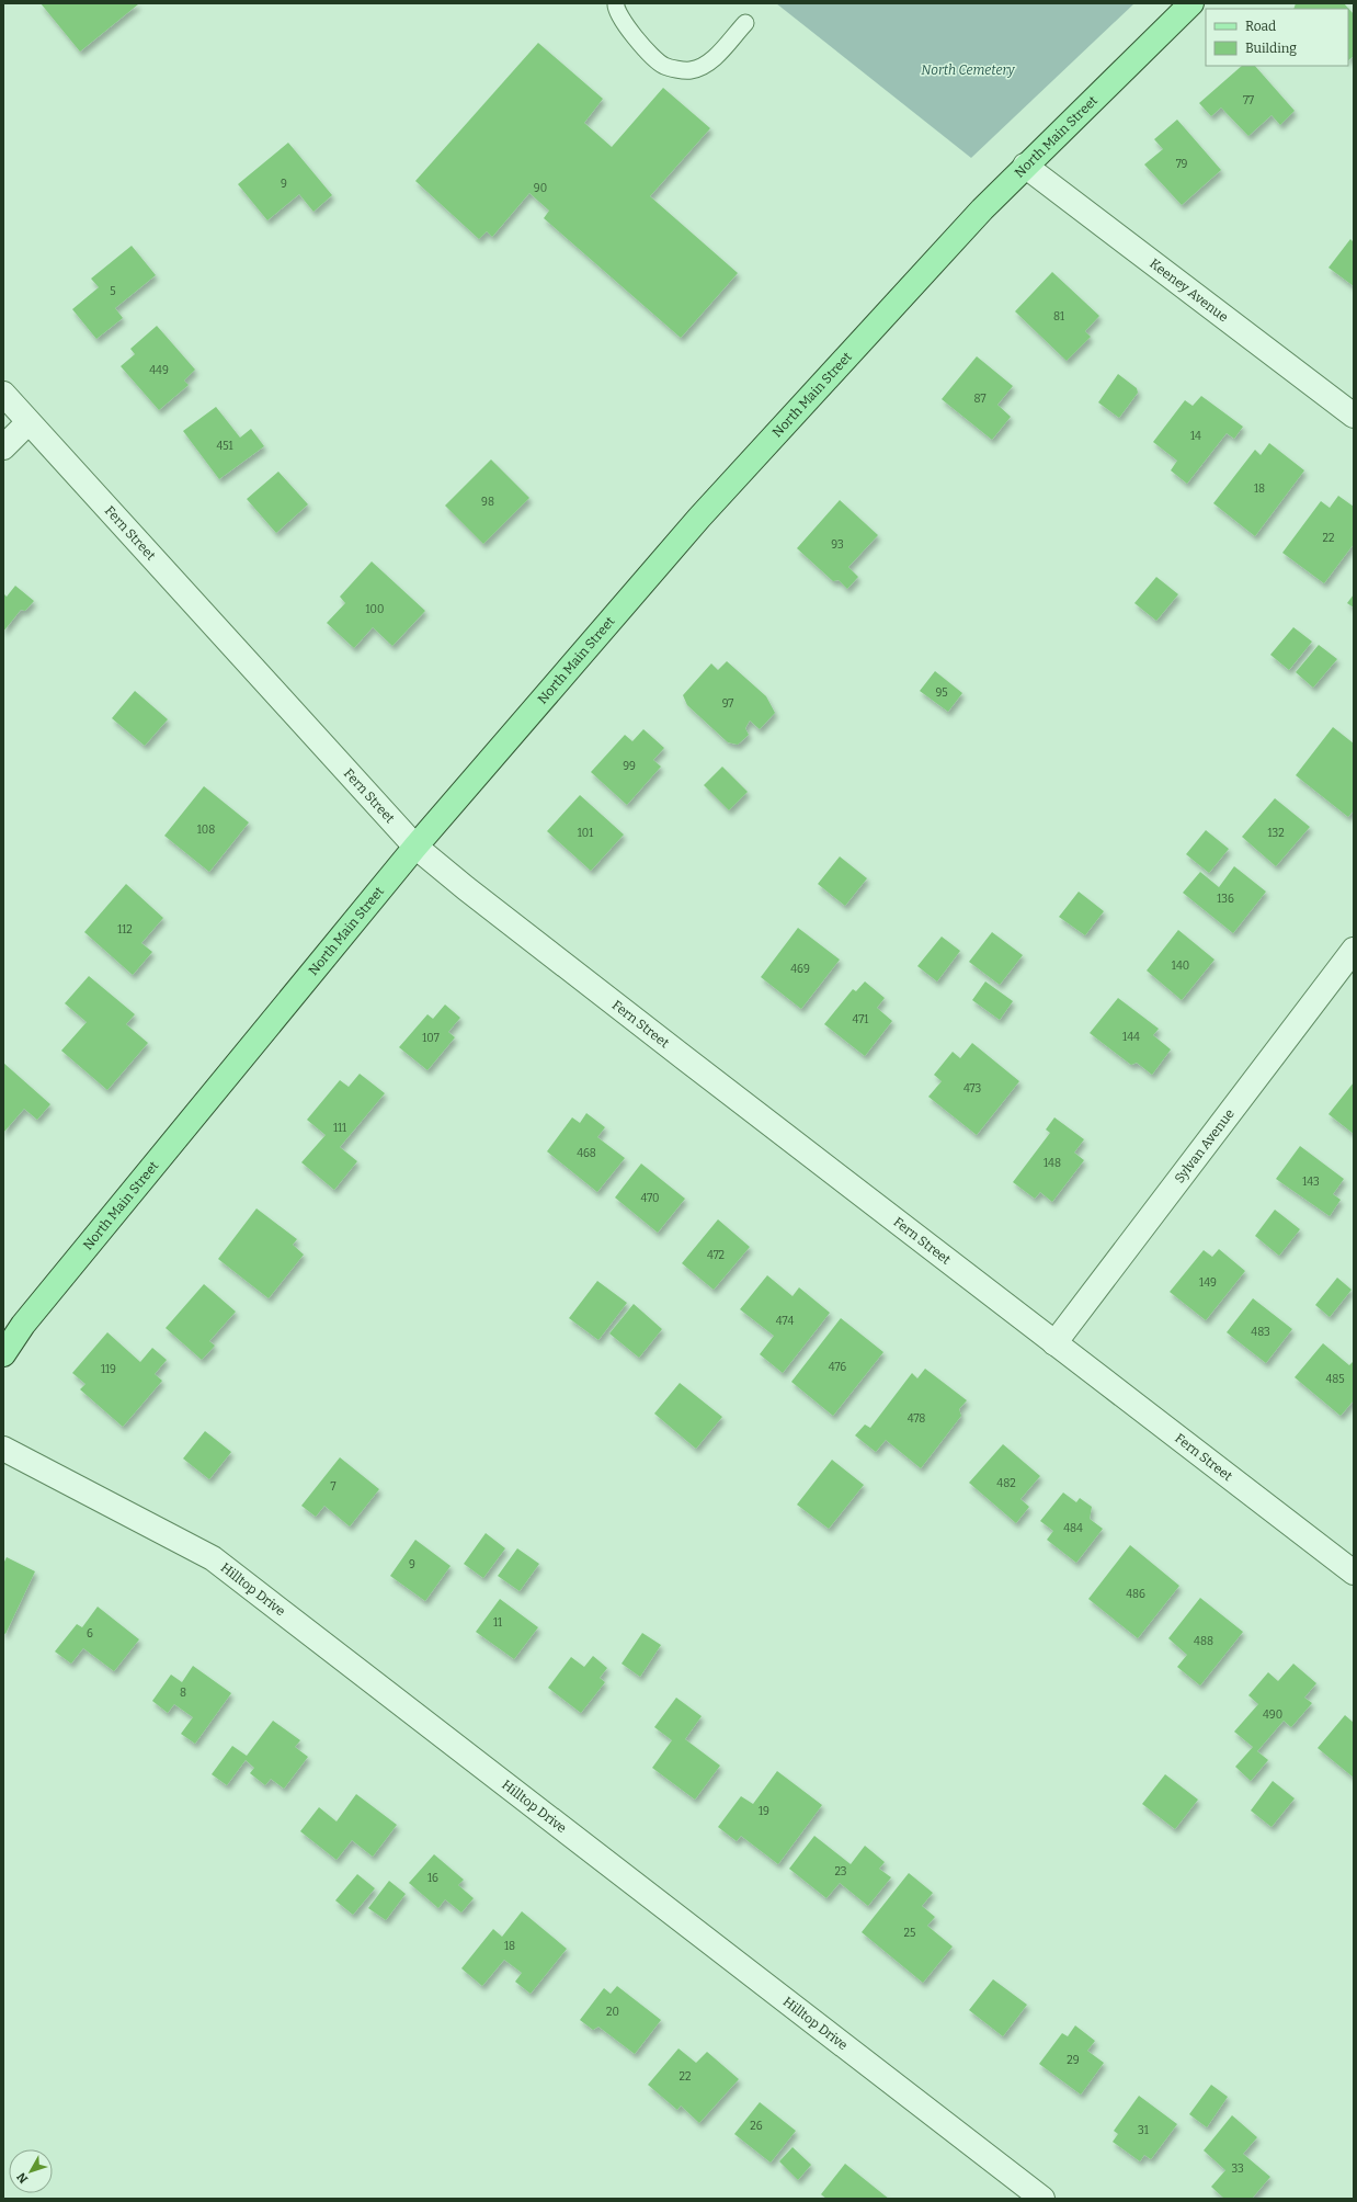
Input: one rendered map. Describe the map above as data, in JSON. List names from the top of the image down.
{
  "streets": {
    "main road": ["North Main Street"],
    "street": [
      "Keeney Avenue",
      "Fern Street",
      "Sylvan Avenue",
      "Hilltop Drive"
    ]
  },
  "crossings": [
    ["North Main Street", "Keeney Avenue"],
    ["North Main Street", "Fern Street"],
    ["Fern Street", "Sylvan Avenue"]
  ],
  "parks": ["North Cemetery"],
  "house_numbers": [
    "77",
    "79",
    "9",
    "90",
    "5",
    "81",
    "449",
    "87",
    "14",
    "451",
    "18",
    "98",
    "22",
    "93",
    "100",
    "95",
    "97",
    "99",
    "108",
    "101",
    "132",
    "136",
    "112",
    "140",
    "469",
    "471",
    "144",
    "107",
    "473",
    "111",
    "468",
    "148",
    "143",
    "470",
    "472",
    "149",
    "474",
    "483",
    "476",
    "119",
    "485",
    "478",
    "482",
    "7",
    "484",
    "9",
    "486",
    "11",
    "6",
    "488",
    "8",
    "490",
    "19",
    "23",
    "16",
    "25",
    "18",
    "20",
    "29",
    "22",
    "26",
    "31",
    "33"
  ],
  "legend": ["Road", "Building"],
  "north": "bottom left"
}
